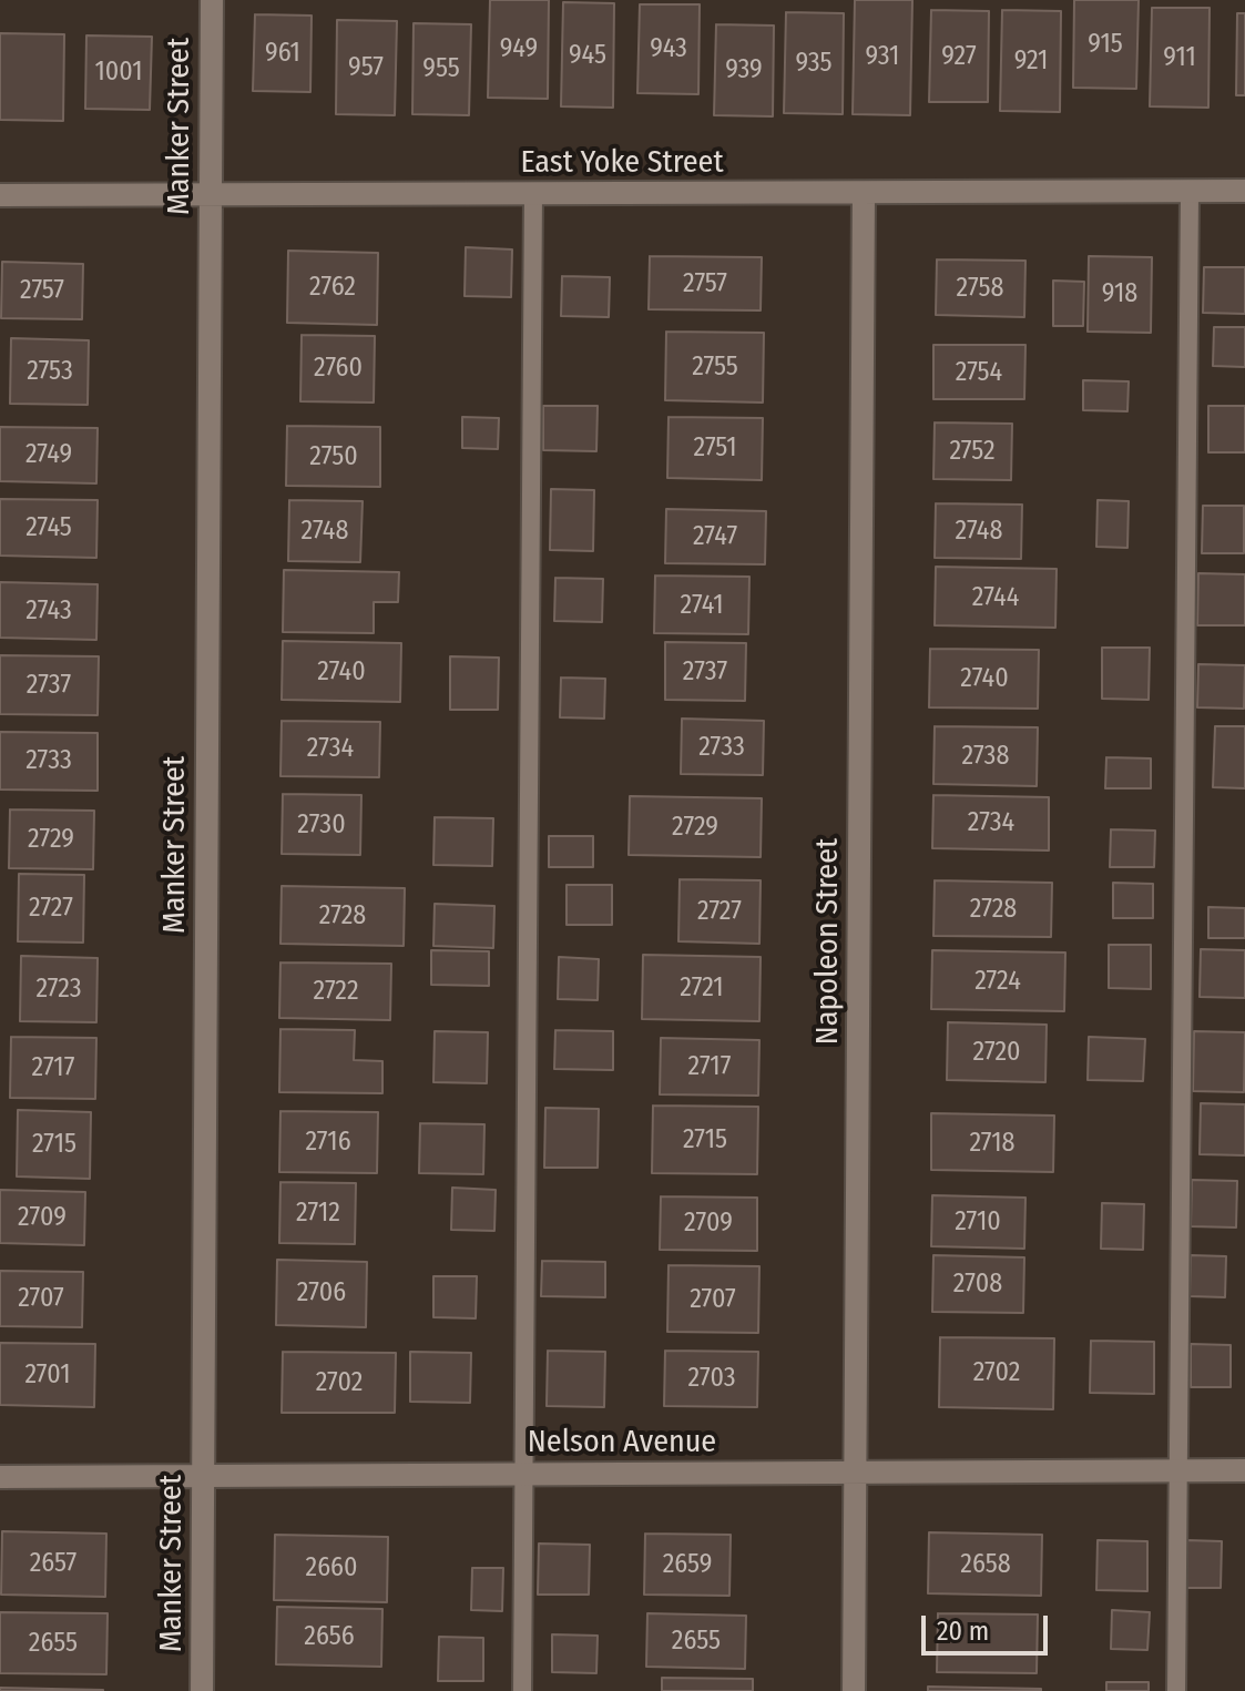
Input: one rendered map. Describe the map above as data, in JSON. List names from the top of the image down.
{
  "streets": {
    "street": [
      "Manker Street",
      "East Yoke Street",
      "Napoleon Street",
      "Nelson Avenue"
    ]
  },
  "crossings": [
    ["Manker Street", "East Yoke Street"],
    ["Manker Street", "Nelson Avenue"],
    ["East Yoke Street", "Napoleon Street"],
    ["Napoleon Street", "Nelson Avenue"]
  ],
  "house_numbers": [
    "915",
    "949",
    "943",
    "961",
    "945",
    "931",
    "927",
    "911",
    "921",
    "935",
    "957",
    "955",
    "939",
    "1001",
    "2757",
    "2762",
    "2758",
    "2757",
    "918",
    "2755",
    "2760",
    "2753",
    "2754",
    "2751",
    "2752",
    "2749",
    "2750",
    "2745",
    "2748",
    "2748",
    "2747",
    "2744",
    "2741",
    "2743",
    "2740",
    "2737",
    "2740",
    "2737",
    "2733",
    "2734",
    "2738",
    "2733",
    "2734",
    "2730",
    "2729",
    "2729",
    "2727",
    "2728",
    "2727",
    "2728",
    "2724",
    "2721",
    "2723",
    "2722",
    "2720",
    "2717",
    "2717",
    "2715",
    "2716",
    "2718",
    "2715",
    "2712",
    "2709",
    "2710",
    "2709",
    "2708",
    "2706",
    "2707",
    "2707",
    "2702",
    "2701",
    "2703",
    "2702",
    "2657",
    "2659",
    "2658",
    "2660",
    "2656",
    "2655",
    "2655"
  ],
  "scale_bar": "20 m"
}
